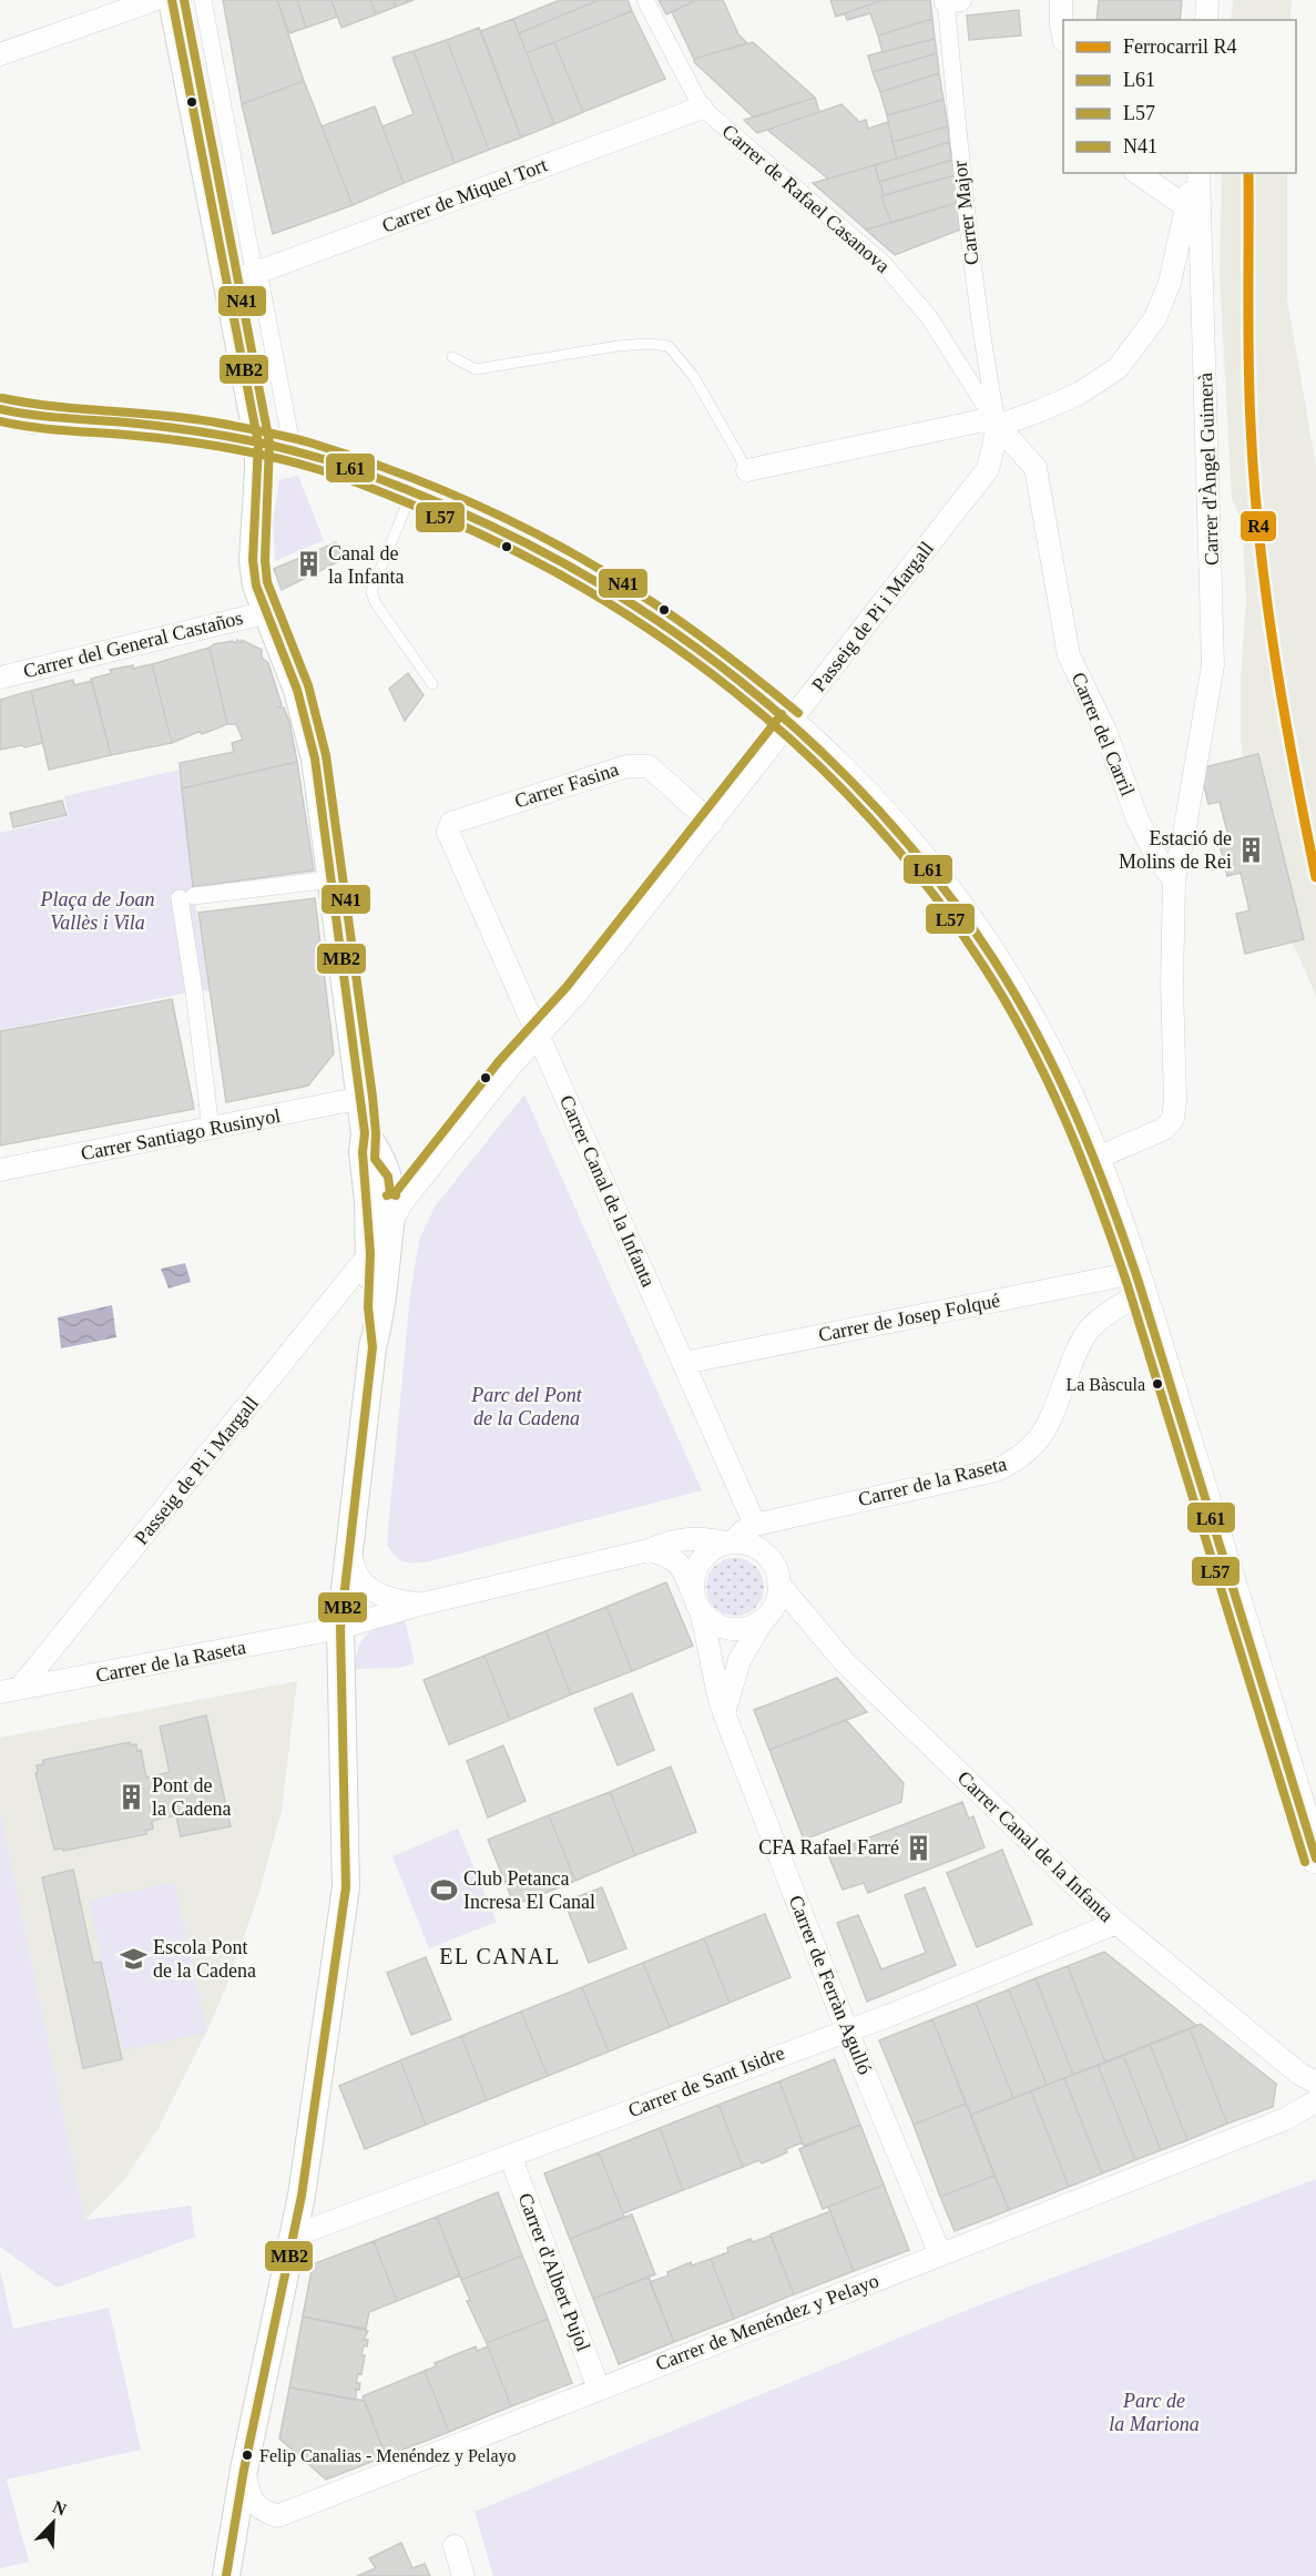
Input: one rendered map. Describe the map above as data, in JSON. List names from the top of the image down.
{
  "streets": {
    "street": [
      "Carrer de Miquel Tort",
      "Carrer de Rafael Casanova",
      "Carrer Major",
      "Carrer d'Àngel Guimerà",
      "Passeig de Pi i Margall",
      "Carrer del General Castaños",
      "Carrer del Carril",
      "Carrer Fasina",
      "Carrer Santiago Rusinyol",
      "Carrer Canal de la Infanta",
      "Carrer de Josep Folqué",
      "Carrer de la Raseta",
      "Carrer de Ferràn Agulló",
      "Carrer de Sant Isidre",
      "Carrer d'Albert Pujol",
      "Carrer de Menéndez y Pelayo"
    ]
  },
  "crossings": [
    ["Carrer de Miquel Tort", "Carrer de Rafael Casanova"],
    ["Carrer de Rafael Casanova", "Carrer Major"],
    ["Carrer de Rafael Casanova", "Passeig de Pi i Margall"],
    ["Carrer de Rafael Casanova", "Carrer del Carril"],
    ["Carrer Major", "Passeig de Pi i Margall"],
    ["Carrer Major", "Carrer del Carril"],
    ["Carrer d'Àngel Guimerà", "Carrer del Carril"],
    ["Passeig de Pi i Margall", "Carrer del Carril"],
    ["Passeig de Pi i Margall", "Carrer Fasina"],
    ["Passeig de Pi i Margall", "Carrer Canal de la Infanta"],
    ["Passeig de Pi i Margall", "Carrer de la Raseta"],
    ["Carrer Fasina", "Carrer Canal de la Infanta"],
    ["Carrer Canal de la Infanta", "Carrer de Josep Folqué"],
    ["Carrer Canal de la Infanta", "Carrer de la Raseta"],
    ["Carrer Canal de la Infanta", "Carrer de Ferràn Agulló"],
    ["Carrer Canal de la Infanta", "Carrer de Sant Isidre"],
    ["Carrer de Josep Folqué", "Carrer de la Raseta"],
    ["Carrer de la Raseta", "Carrer de Ferràn Agulló"],
    ["Carrer de Ferràn Agulló", "Carrer de Sant Isidre"],
    ["Carrer de Ferràn Agulló", "Carrer de Menéndez y Pelayo"],
    ["Carrer de Sant Isidre", "Carrer d'Albert Pujol"],
    ["Carrer d'Albert Pujol", "Carrer de Menéndez y Pelayo"]
  ],
  "districts": ["EL CANAL"],
  "parks": ["Plaça de Joan Vallès i Vila", "Parc del Pont de la Cadena", "Parc de la Mariona"],
  "places": {
    "building": [
      "Canal de la Infanta",
      "Estació de Molins de Rei",
      "Pont de la Cadena",
      "CFA Rafael Farré"
    ],
    "other": ["La Bàscula", "Felip Canalias - Menéndez y Pelayo"],
    "sports": ["Club Petanca Incresa El Canal"],
    "school or university": ["Escola Pont de la Cadena"]
  },
  "lines": [
    "transit line N41",
    "transit line MB2",
    "rail line R4",
    "transit line L61",
    "transit line L57"
  ],
  "legend": [
    "Ferrocarril R4",
    "L61",
    "L57",
    "N41"
  ],
  "north": "top right"
}
